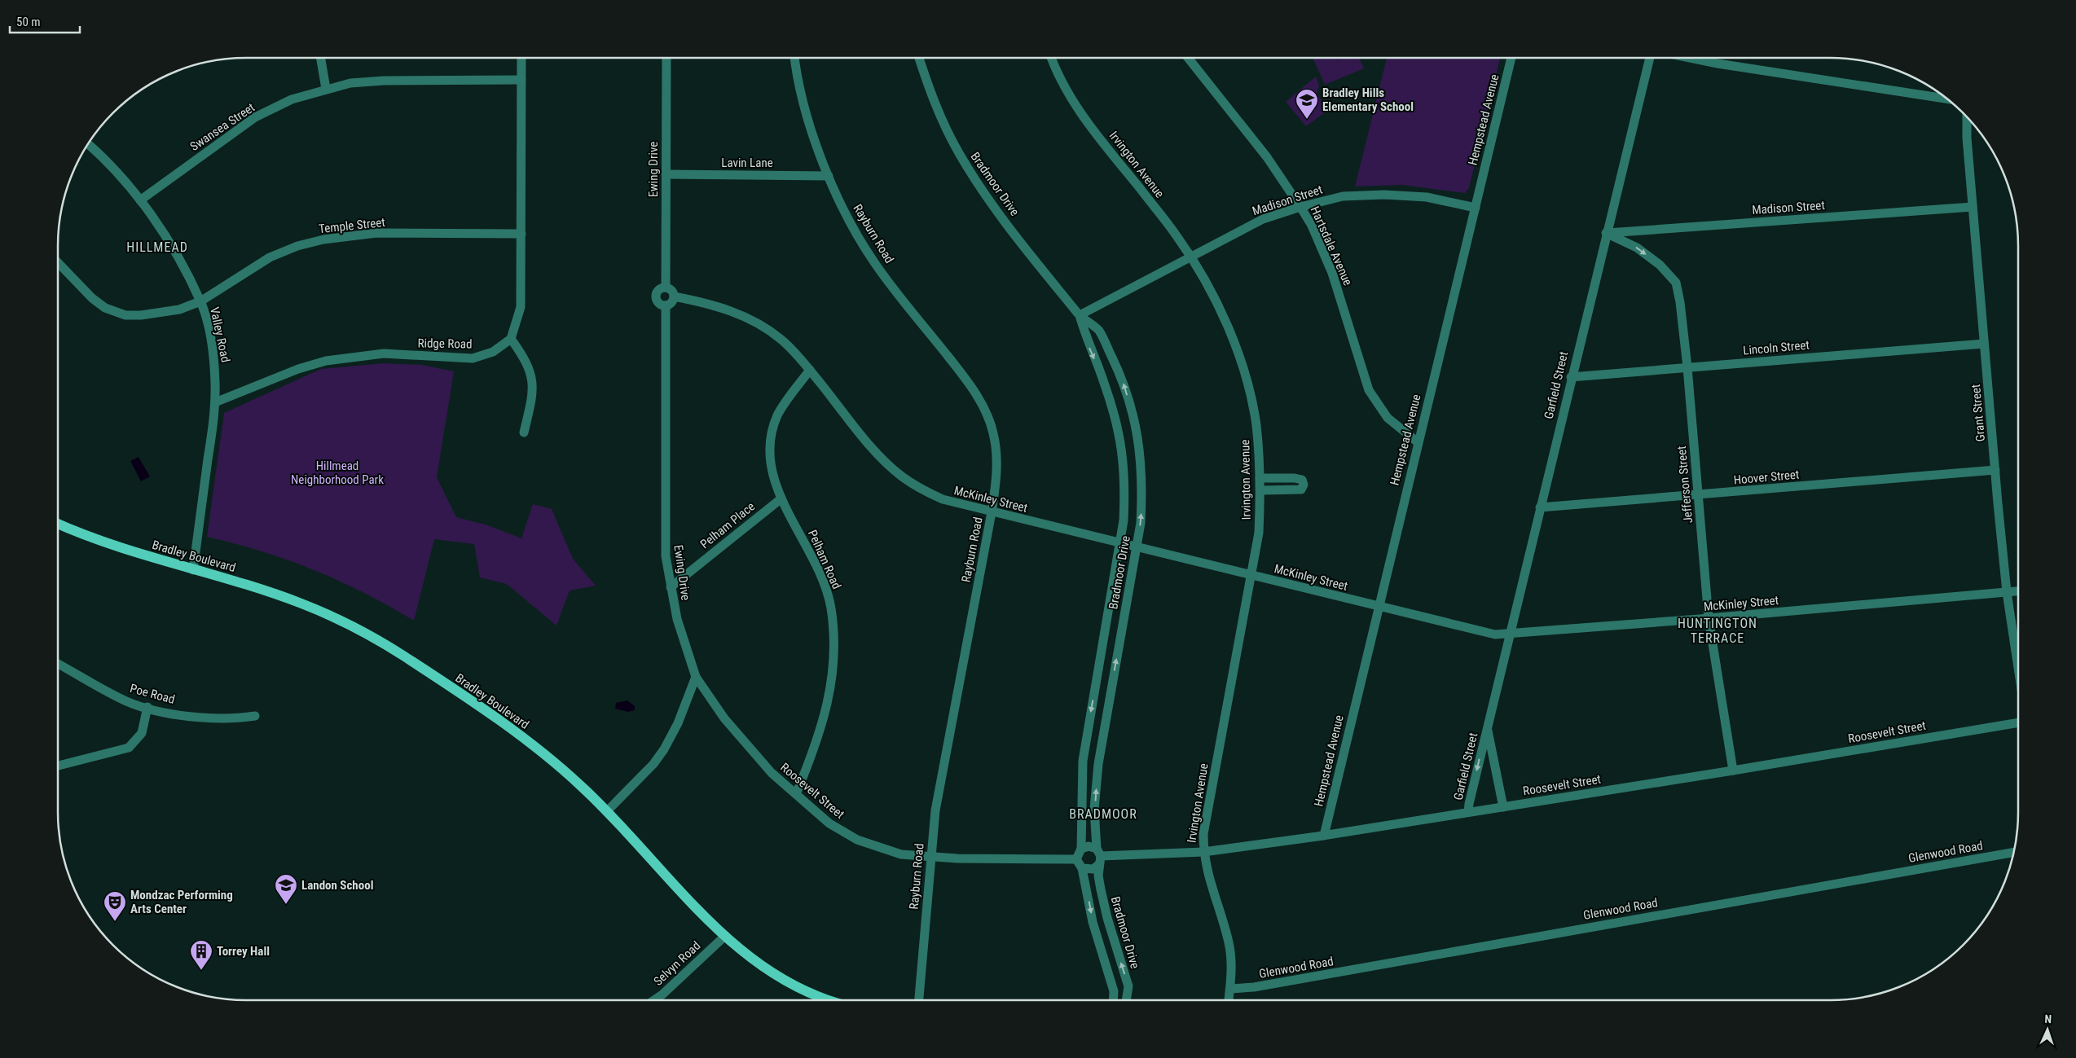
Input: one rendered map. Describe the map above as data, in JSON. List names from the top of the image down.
{
  "streets": {
    "main road": ["Bradley Boulevard"],
    "street": [
      "Hempstead Avenue",
      "Swansea Street",
      "Lavin Lane",
      "Irvington Avenue",
      "Ewing Drive",
      "Bradmoor Drive",
      "Madison Street",
      "Temple Street",
      "Rayburn Road",
      "Hartsdale Avenue",
      "Valley Road",
      "Ridge Road",
      "Lincoln Street",
      "Garfield Street",
      "Grant Street",
      "Hoover Street",
      "Jefferson Street",
      "McKinley Street",
      "Pelham Place",
      "Pelham Road",
      "Poe Road",
      "Roosevelt Street",
      "Glenwood Road",
      "Selvyn Road"
    ]
  },
  "crossings": [
    ["Hempstead Avenue", "Madison Street"],
    ["Hempstead Avenue", "Hartsdale Avenue"],
    ["Hempstead Avenue", "McKinley Street"],
    ["Hempstead Avenue", "Roosevelt Street"],
    ["Swansea Street", "Valley Road"],
    ["Lavin Lane", "Ewing Drive"],
    ["Lavin Lane", "Rayburn Road"],
    ["Irvington Avenue", "Madison Street"],
    ["Irvington Avenue", "McKinley Street"],
    ["Irvington Avenue", "Roosevelt Street"],
    ["Irvington Avenue", "Glenwood Road"],
    ["Ewing Drive", "McKinley Street"],
    ["Ewing Drive", "Pelham Place"],
    ["Ewing Drive", "Roosevelt Street"],
    ["Bradmoor Drive", "Madison Street"],
    ["Bradmoor Drive", "McKinley Street"],
    ["Bradmoor Drive", "Roosevelt Street"],
    ["Madison Street", "Hartsdale Avenue"],
    ["Madison Street", "Garfield Street"],
    ["Madison Street", "Grant Street"],
    ["Madison Street", "Jefferson Street"],
    ["Temple Street", "Valley Road"],
    ["Rayburn Road", "McKinley Street"],
    ["Rayburn Road", "Roosevelt Street"],
    ["Valley Road", "Ridge Road"],
    ["Valley Road", "Bradley Boulevard"],
    ["Lincoln Street", "Garfield Street"],
    ["Lincoln Street", "Grant Street"],
    ["Lincoln Street", "Jefferson Street"],
    ["Garfield Street", "Hoover Street"],
    ["Garfield Street", "Jefferson Street"],
    ["Garfield Street", "McKinley Street"],
    ["Garfield Street", "Roosevelt Street"],
    ["Grant Street", "Hoover Street"],
    ["Grant Street", "McKinley Street"],
    ["Hoover Street", "Jefferson Street"],
    ["Jefferson Street", "McKinley Street"],
    ["Jefferson Street", "Roosevelt Street"],
    ["McKinley Street", "Pelham Road"],
    ["Pelham Place", "Pelham Road"],
    ["Bradley Boulevard", "Selvyn Road"],
    ["Pelham Road", "Roosevelt Street"]
  ],
  "districts": ["HILLMEAD", "HUNTINGTON TERRACE", "BRADMOOR"],
  "parks": ["Hillmead Neighborhood Park"],
  "places": {
    "school or university": ["Bradley Hills Elementary School", "Landon School"],
    "theatre": ["Mondzac Performing Arts Center"],
    "building": ["Torrey Hall"]
  },
  "scale_bar": "50 m",
  "north": "top"
}
